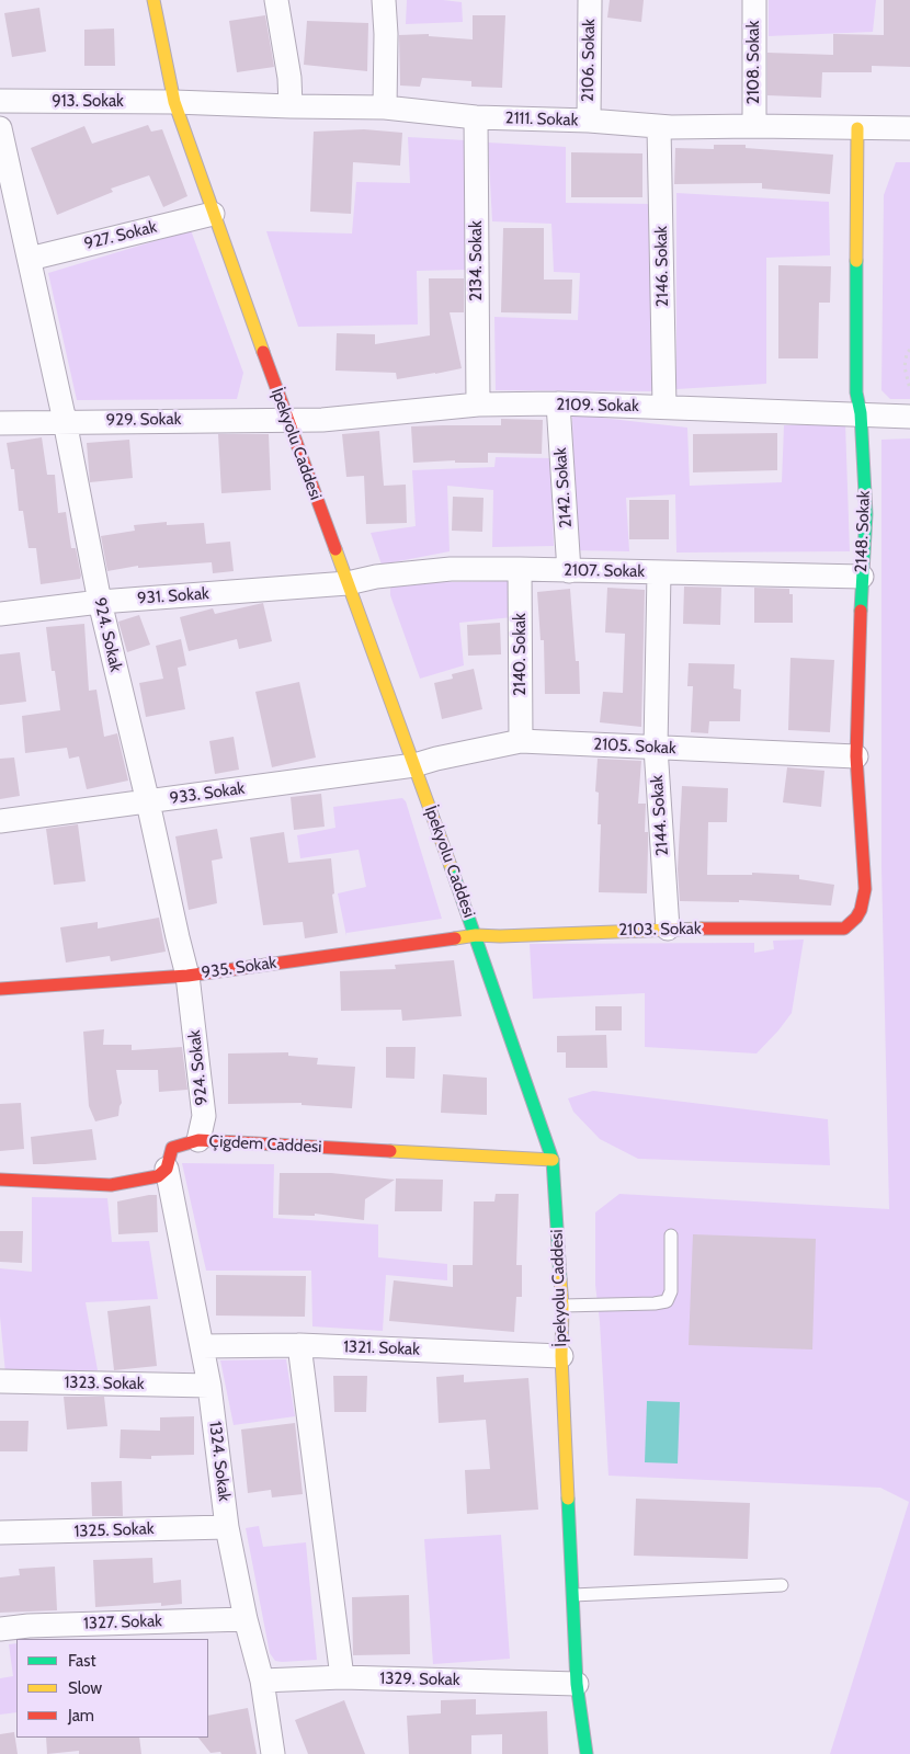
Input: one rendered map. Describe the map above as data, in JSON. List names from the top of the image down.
{
  "streets": {
    "street": [
      "2106. Sokak",
      "2108. Sokak",
      "913. Sokak",
      "2111. Sokak",
      "927. Sokak",
      "2134. Sokak",
      "2146. Sokak",
      "2109. Sokak",
      "929. Sokak",
      "İpekyolu Caddesi",
      "2142. Sokak",
      "2148. Sokak",
      "2107. Sokak",
      "931. Sokak",
      "924. Sokak",
      "2140. Sokak",
      "2105. Sokak",
      "933. Sokak",
      "2144. Sokak",
      "2103. Sokak",
      "935. Sokak",
      "Çigdem Caddesi",
      "1321. Sokak",
      "1323. Sokak",
      "1324. Sokak",
      "1325. Sokak",
      "1327. Sokak",
      "1329. Sokak"
    ]
  },
  "crossings": [
    ["2106. Sokak", "2111. Sokak"],
    ["2108. Sokak", "2111. Sokak"],
    ["913. Sokak", "2111. Sokak"],
    ["913. Sokak", "İpekyolu Caddesi"],
    ["2111. Sokak", "2134. Sokak"],
    ["2111. Sokak", "2146. Sokak"],
    ["2111. Sokak", "İpekyolu Caddesi"],
    ["2111. Sokak", "2148. Sokak"],
    ["927. Sokak", "İpekyolu Caddesi"],
    ["927. Sokak", "924. Sokak"],
    ["2134. Sokak", "2109. Sokak"],
    ["2146. Sokak", "2109. Sokak"],
    ["2109. Sokak", "929. Sokak"],
    ["2109. Sokak", "İpekyolu Caddesi"],
    ["2109. Sokak", "2142. Sokak"],
    ["2109. Sokak", "2148. Sokak"],
    ["929. Sokak", "İpekyolu Caddesi"],
    ["929. Sokak", "924. Sokak"],
    ["İpekyolu Caddesi", "2107. Sokak"],
    ["İpekyolu Caddesi", "931. Sokak"],
    ["İpekyolu Caddesi", "2105. Sokak"],
    ["İpekyolu Caddesi", "933. Sokak"],
    ["İpekyolu Caddesi", "2103. Sokak"],
    ["İpekyolu Caddesi", "935. Sokak"],
    ["İpekyolu Caddesi", "Çigdem Caddesi"],
    ["İpekyolu Caddesi", "1321. Sokak"],
    ["İpekyolu Caddesi", "1329. Sokak"],
    ["2142. Sokak", "2107. Sokak"],
    ["2148. Sokak", "2107. Sokak"],
    ["2148. Sokak", "2105. Sokak"],
    ["2148. Sokak", "2103. Sokak"],
    ["2107. Sokak", "931. Sokak"],
    ["2107. Sokak", "2140. Sokak"],
    ["2107. Sokak", "2144. Sokak"],
    ["931. Sokak", "924. Sokak"],
    ["924. Sokak", "933. Sokak"],
    ["924. Sokak", "935. Sokak"],
    ["924. Sokak", "Çigdem Caddesi"],
    ["2140. Sokak", "2105. Sokak"],
    ["2105. Sokak", "933. Sokak"],
    ["2105. Sokak", "2144. Sokak"],
    ["2144. Sokak", "2103. Sokak"],
    ["2103. Sokak", "935. Sokak"],
    ["Çigdem Caddesi", "1324. Sokak"],
    ["1321. Sokak", "1324. Sokak"],
    ["1323. Sokak", "1324. Sokak"],
    ["1324. Sokak", "1325. Sokak"],
    ["1324. Sokak", "1327. Sokak"],
    ["1324. Sokak", "1329. Sokak"]
  ],
  "legend": ["Fast", "Slow", "Jam"]
}
